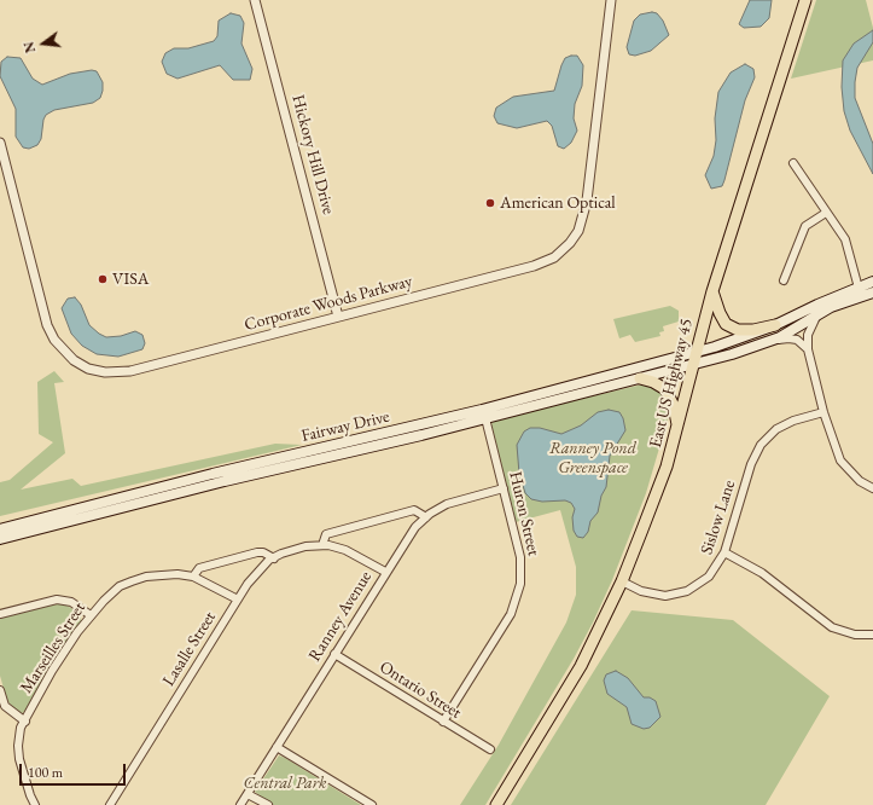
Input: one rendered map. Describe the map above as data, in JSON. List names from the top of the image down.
{
  "streets": {
    "main road": ["East US Highway 45", "Fairway Drive"],
    "street": [
      "Hickory Hill Drive",
      "Corporate Woods Parkway",
      "Huron Street",
      "Sislow Lane",
      "Ranney Avenue",
      "Marseilles Street",
      "Lasalle Street",
      "Ontario Street"
    ]
  },
  "crossings": [
    ["Hickory Hill Drive", "Corporate Woods Parkway"],
    ["East US Highway 45", "Fairway Drive"],
    ["East US Highway 45", "Sislow Lane"],
    ["Fairway Drive", "Huron Street"],
    ["Huron Street", "Ranney Avenue"],
    ["Huron Street", "Ontario Street"],
    ["Ranney Avenue", "Lasalle Street"],
    ["Ranney Avenue", "Ontario Street"],
    ["Marseilles Street", "Lasalle Street"]
  ],
  "parks": ["Ranney Pond Greenspace", "Central Park"],
  "places": ["American Optical", "VISA"],
  "scale_bar": "100 m",
  "north": "left"
}
